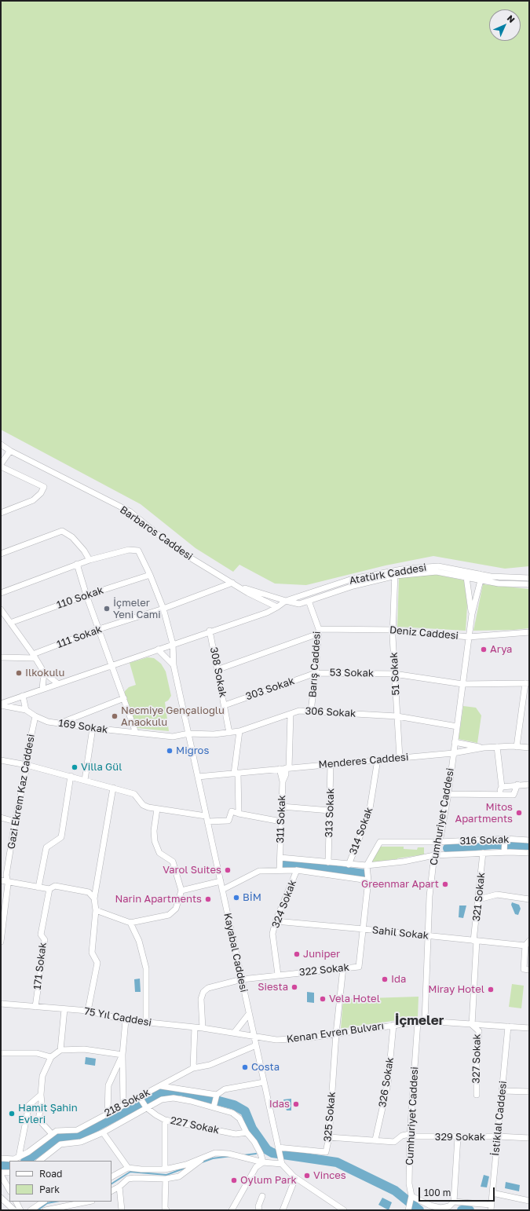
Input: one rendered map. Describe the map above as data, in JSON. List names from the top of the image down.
{
  "streets": {
    "street": [
      "Barbaros Caddesi",
      "Atatürk Caddesi",
      "110 Sokak",
      "Deniz Caddesi",
      "111 Sokak",
      "Barış Caddesi",
      "308 Sokak",
      "53 Sokak",
      "51 Sokak",
      "303 Sokak",
      "306 Sokak",
      "169 Sokak",
      "Menderes Caddesi",
      "Gazi Ekrem Kaz Caddesi",
      "313 Sokak",
      "Cumhuriyet Caddesi",
      "311 Sokak",
      "314 Sokak",
      "316 Sokak",
      "321 Sokak",
      "324 Sokak",
      "Sahil Sokak",
      "Kayabal Caddesi",
      "171 Sokak",
      "322 Sokak",
      "75 Yıl Caddesi",
      "Kenan Evren Bulvarı",
      "327 Sokak",
      "326 Sokak",
      "218 Sokak",
      "325 Sokak",
      "İstiklal Caddesi",
      "227 Sokak",
      "329 Sokak"
    ]
  },
  "crossings": [
    ["Barbaros Caddesi", "Atatürk Caddesi"],
    ["Barbaros Caddesi", "111 Sokak"],
    ["Atatürk Caddesi", "111 Sokak"],
    ["Atatürk Caddesi", "Barış Caddesi"],
    ["Atatürk Caddesi", "308 Sokak"],
    ["Atatürk Caddesi", "51 Sokak"],
    ["Atatürk Caddesi", "169 Sokak"],
    ["Atatürk Caddesi", "Cumhuriyet Caddesi"],
    ["Atatürk Caddesi", "Kayabal Caddesi"],
    ["110 Sokak", "Kayabal Caddesi"],
    ["Deniz Caddesi", "Barış Caddesi"],
    ["Deniz Caddesi", "308 Sokak"],
    ["Deniz Caddesi", "51 Sokak"],
    ["Deniz Caddesi", "Cumhuriyet Caddesi"],
    ["111 Sokak", "Kayabal Caddesi"],
    ["Barış Caddesi", "53 Sokak"],
    ["Barış Caddesi", "303 Sokak"],
    ["Barış Caddesi", "306 Sokak"],
    ["308 Sokak", "303 Sokak"],
    ["308 Sokak", "306 Sokak"],
    ["53 Sokak", "51 Sokak"],
    ["53 Sokak", "303 Sokak"],
    ["53 Sokak", "Cumhuriyet Caddesi"],
    ["51 Sokak", "306 Sokak"],
    ["51 Sokak", "Menderes Caddesi"],
    ["306 Sokak", "169 Sokak"],
    ["306 Sokak", "Cumhuriyet Caddesi"],
    ["306 Sokak", "Kayabal Caddesi"],
    ["169 Sokak", "Gazi Ekrem Kaz Caddesi"],
    ["169 Sokak", "Kayabal Caddesi"],
    ["Menderes Caddesi", "313 Sokak"],
    ["Menderes Caddesi", "Cumhuriyet Caddesi"],
    ["Menderes Caddesi", "314 Sokak"],
    ["Menderes Caddesi", "Kayabal Caddesi"],
    ["Cumhuriyet Caddesi", "316 Sokak"],
    ["Cumhuriyet Caddesi", "Sahil Sokak"],
    ["Cumhuriyet Caddesi", "Kenan Evren Bulvarı"],
    ["Cumhuriyet Caddesi", "329 Sokak"],
    ["316 Sokak", "322 Sokak"],
    ["321 Sokak", "Sahil Sokak"],
    ["321 Sokak", "Kenan Evren Bulvarı"],
    ["321 Sokak", "327 Sokak"],
    ["324 Sokak", "Sahil Sokak"],
    ["324 Sokak", "322 Sokak"],
    ["Sahil Sokak", "322 Sokak"],
    ["Kayabal Caddesi", "322 Sokak"],
    ["Kayabal Caddesi", "75 Yıl Caddesi"],
    ["Kayabal Caddesi", "Kenan Evren Bulvarı"],
    ["Kayabal Caddesi", "218 Sokak"],
    ["Kayabal Caddesi", "325 Sokak"],
    ["171 Sokak", "75 Yıl Caddesi"],
    ["322 Sokak", "75 Yıl Caddesi"],
    ["322 Sokak", "325 Sokak"],
    ["75 Yıl Caddesi", "Kenan Evren Bulvarı"],
    ["Kenan Evren Bulvarı", "327 Sokak"],
    ["Kenan Evren Bulvarı", "326 Sokak"],
    ["Kenan Evren Bulvarı", "325 Sokak"],
    ["Kenan Evren Bulvarı", "İstiklal Caddesi"],
    ["326 Sokak", "329 Sokak"],
    ["325 Sokak", "329 Sokak"],
    ["İstiklal Caddesi", "329 Sokak"]
  ],
  "districts": ["İçmeler"],
  "places": [
    "İçmeler Yeni Cami",
    "Arya",
    "Ilkokulu",
    "Necmiye Gençalioğlu Anaokulu",
    "Migros",
    "Villa Gül",
    "Mitos Apartments",
    "Varol Suites",
    "Greenmar Apart",
    "BİM",
    "Narin Apartments",
    "Juniper",
    "Ida",
    "Siesta",
    "Miray Hotel",
    "Vela Hotel",
    "Costa",
    "Idas",
    "Hamit Şahin Evleri",
    "Vinces",
    "Oylum Park"
  ],
  "legend": ["Road", "Park"],
  "scale_bar": "100 m",
  "north": "top right"
}
